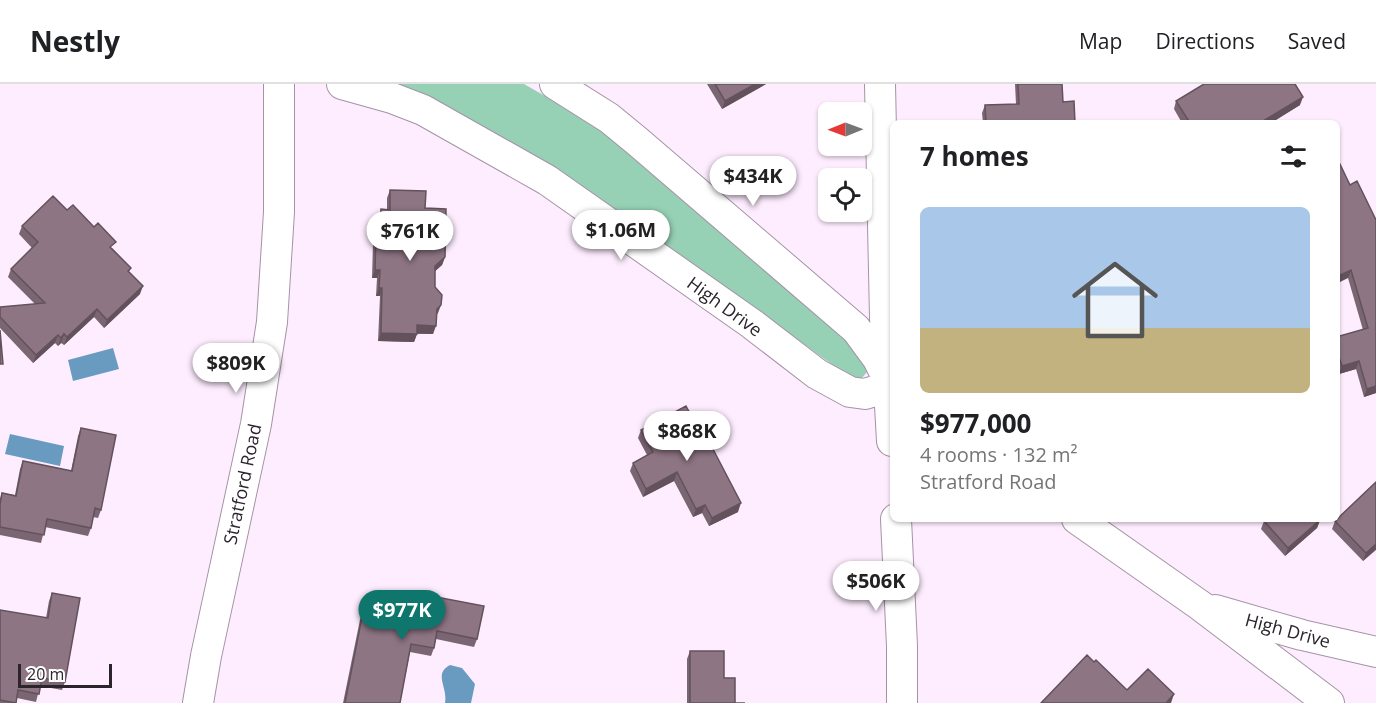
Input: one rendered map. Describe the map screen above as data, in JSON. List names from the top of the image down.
{
  "streets": {
    "street": ["High Drive", "Stratford Road"]
  },
  "scale_bar": "20 m",
  "north": "left",
  "page": {
    "header": "Nestly",
    "nav": ["Map", "Directions", "Saved"],
    "heading": "7 homes",
    "price": [
      "$434K",
      "$1.06M",
      "$761K",
      "$809K",
      "$868K",
      "$506K",
      "$977K"
    ],
    "list": [
      {
        "name": "$977,000",
        "note": "4 rooms · 132 m² · Stratford Road"
      }
    ],
    "scale": "20 m"
  }
}
